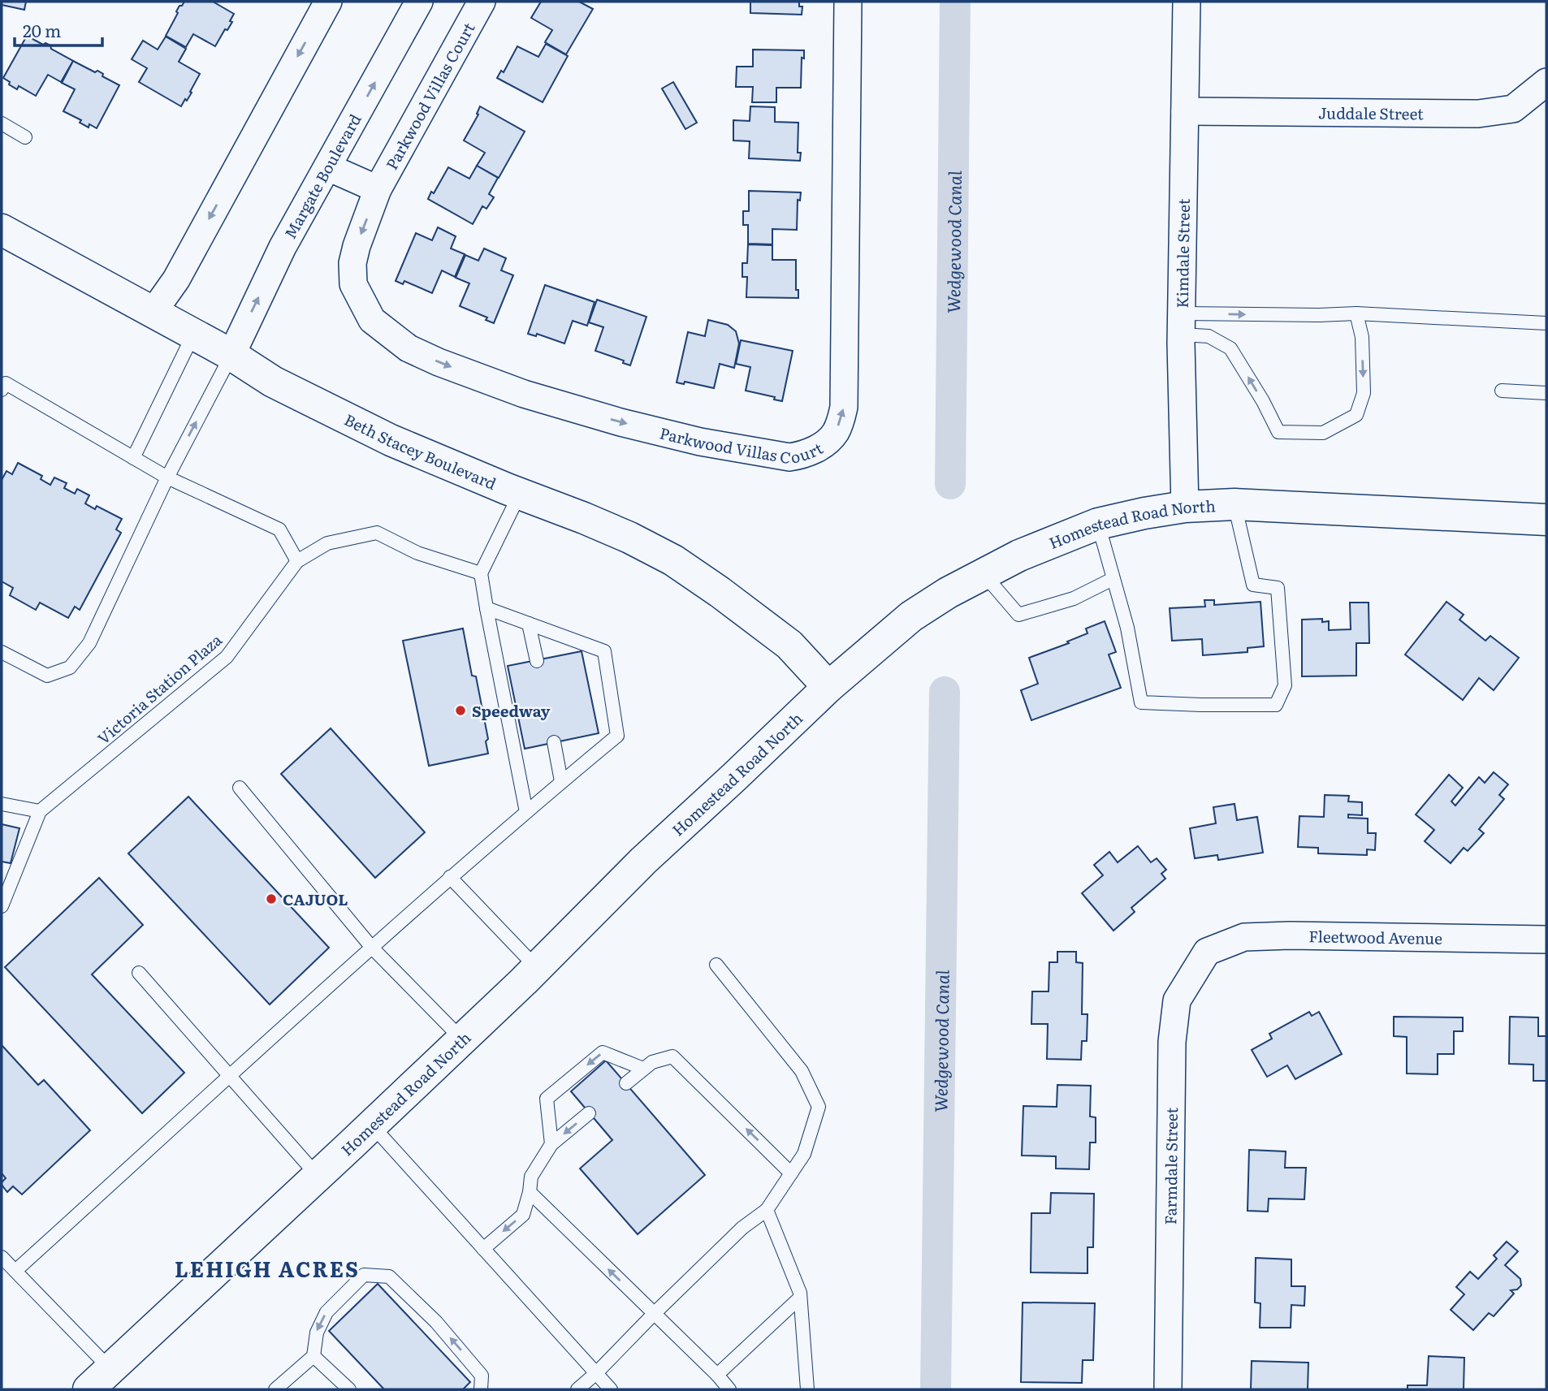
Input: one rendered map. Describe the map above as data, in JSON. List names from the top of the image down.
{
  "streets": {
    "main road": ["Beth Stacey Boulevard", "Homestead Road North"],
    "street": [
      "Parkwood Villas Court",
      "Juddale Street",
      "Margate Boulevard",
      "Kimdale Street",
      "Fleetwood Avenue",
      "Farmdale Street"
    ],
    "lane": ["Victoria Station Plaza"]
  },
  "crossings": [
    ["Juddale Street", "Kimdale Street"],
    ["Margate Boulevard", "Beth Stacey Boulevard"],
    ["Kimdale Street", "Homestead Road North"],
    ["Beth Stacey Boulevard", "Homestead Road North"],
    ["Fleetwood Avenue", "Farmdale Street"]
  ],
  "districts": ["LEHIGH ACRES"],
  "water": ["Wedgewood Canal"],
  "places": ["Speedway", "CAJUOL"],
  "scale_bar": "20 m"
}
